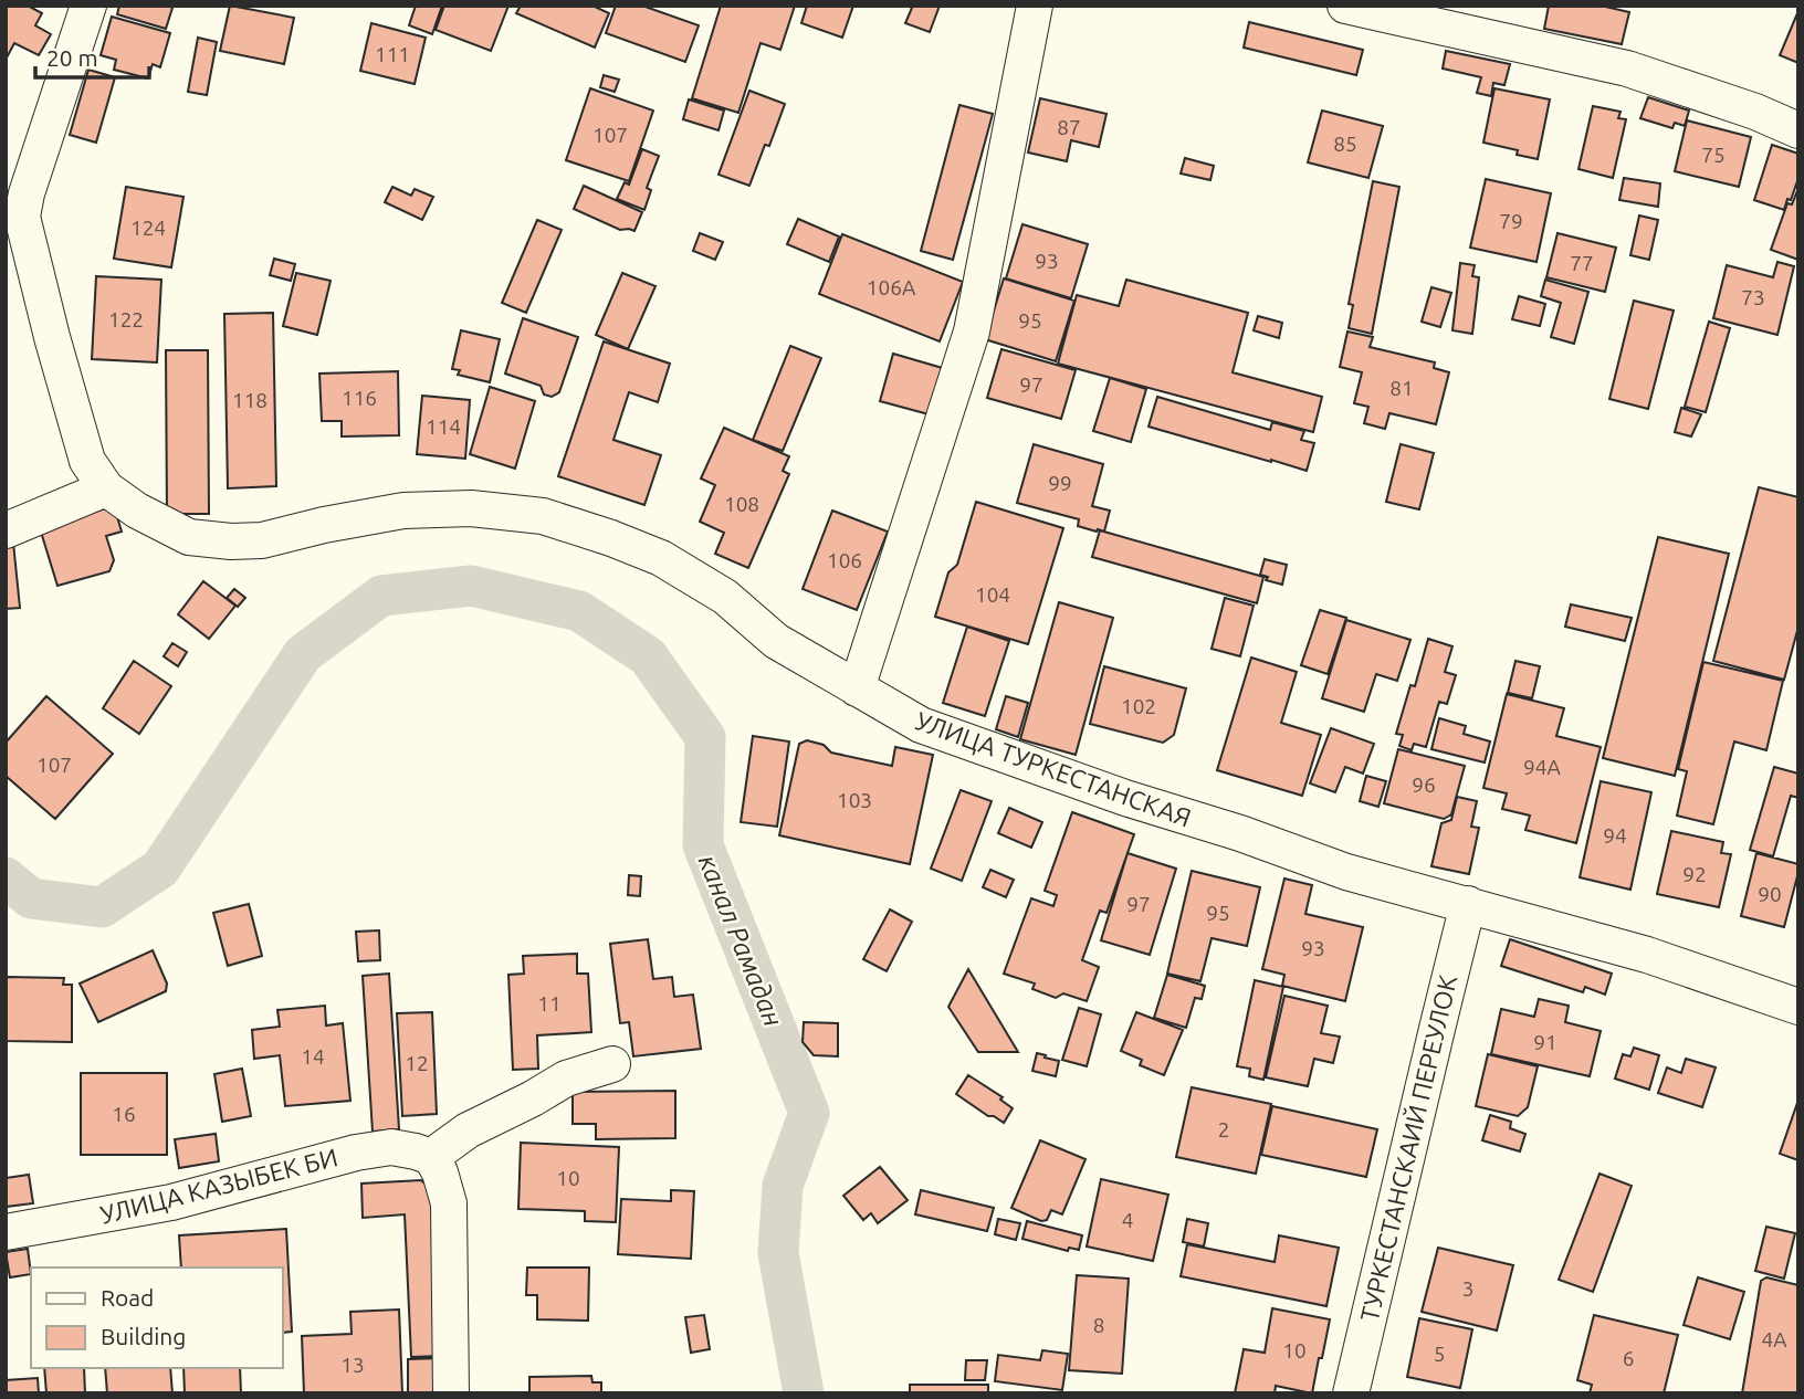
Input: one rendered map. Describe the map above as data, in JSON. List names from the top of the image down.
{
  "streets": {
    "street": ["УЛИЦА ТУРКЕСТАНСКАЯ", "ТУРКЕСТАНСКАИЙ ПЕРЕУЛОК", "УЛИЦА КАЗЫБЕК БИ"]
  },
  "crossings": [
    ["УЛИЦА ТУРКЕСТАНСКАЯ", "ТУРКЕСТАНСКАИЙ ПЕРЕУЛОК"]
  ],
  "water": ["канал Рамадан"],
  "house_numbers": [
    "111",
    "87",
    "107",
    "85",
    "75",
    "79",
    "124",
    "93",
    "77",
    "106А",
    "73",
    "122",
    "95",
    "97",
    "81",
    "116",
    "118",
    "114",
    "99",
    "108",
    "106",
    "104",
    "102",
    "107",
    "94А",
    "96",
    "103",
    "94",
    "92",
    "90",
    "97",
    "95",
    "93",
    "11",
    "91",
    "14",
    "12",
    "16",
    "2",
    "10",
    "4",
    "3",
    "8",
    "4А",
    "10",
    "5",
    "6",
    "13"
  ],
  "legend": ["Road", "Building"],
  "scale_bar": "20 m"
}
